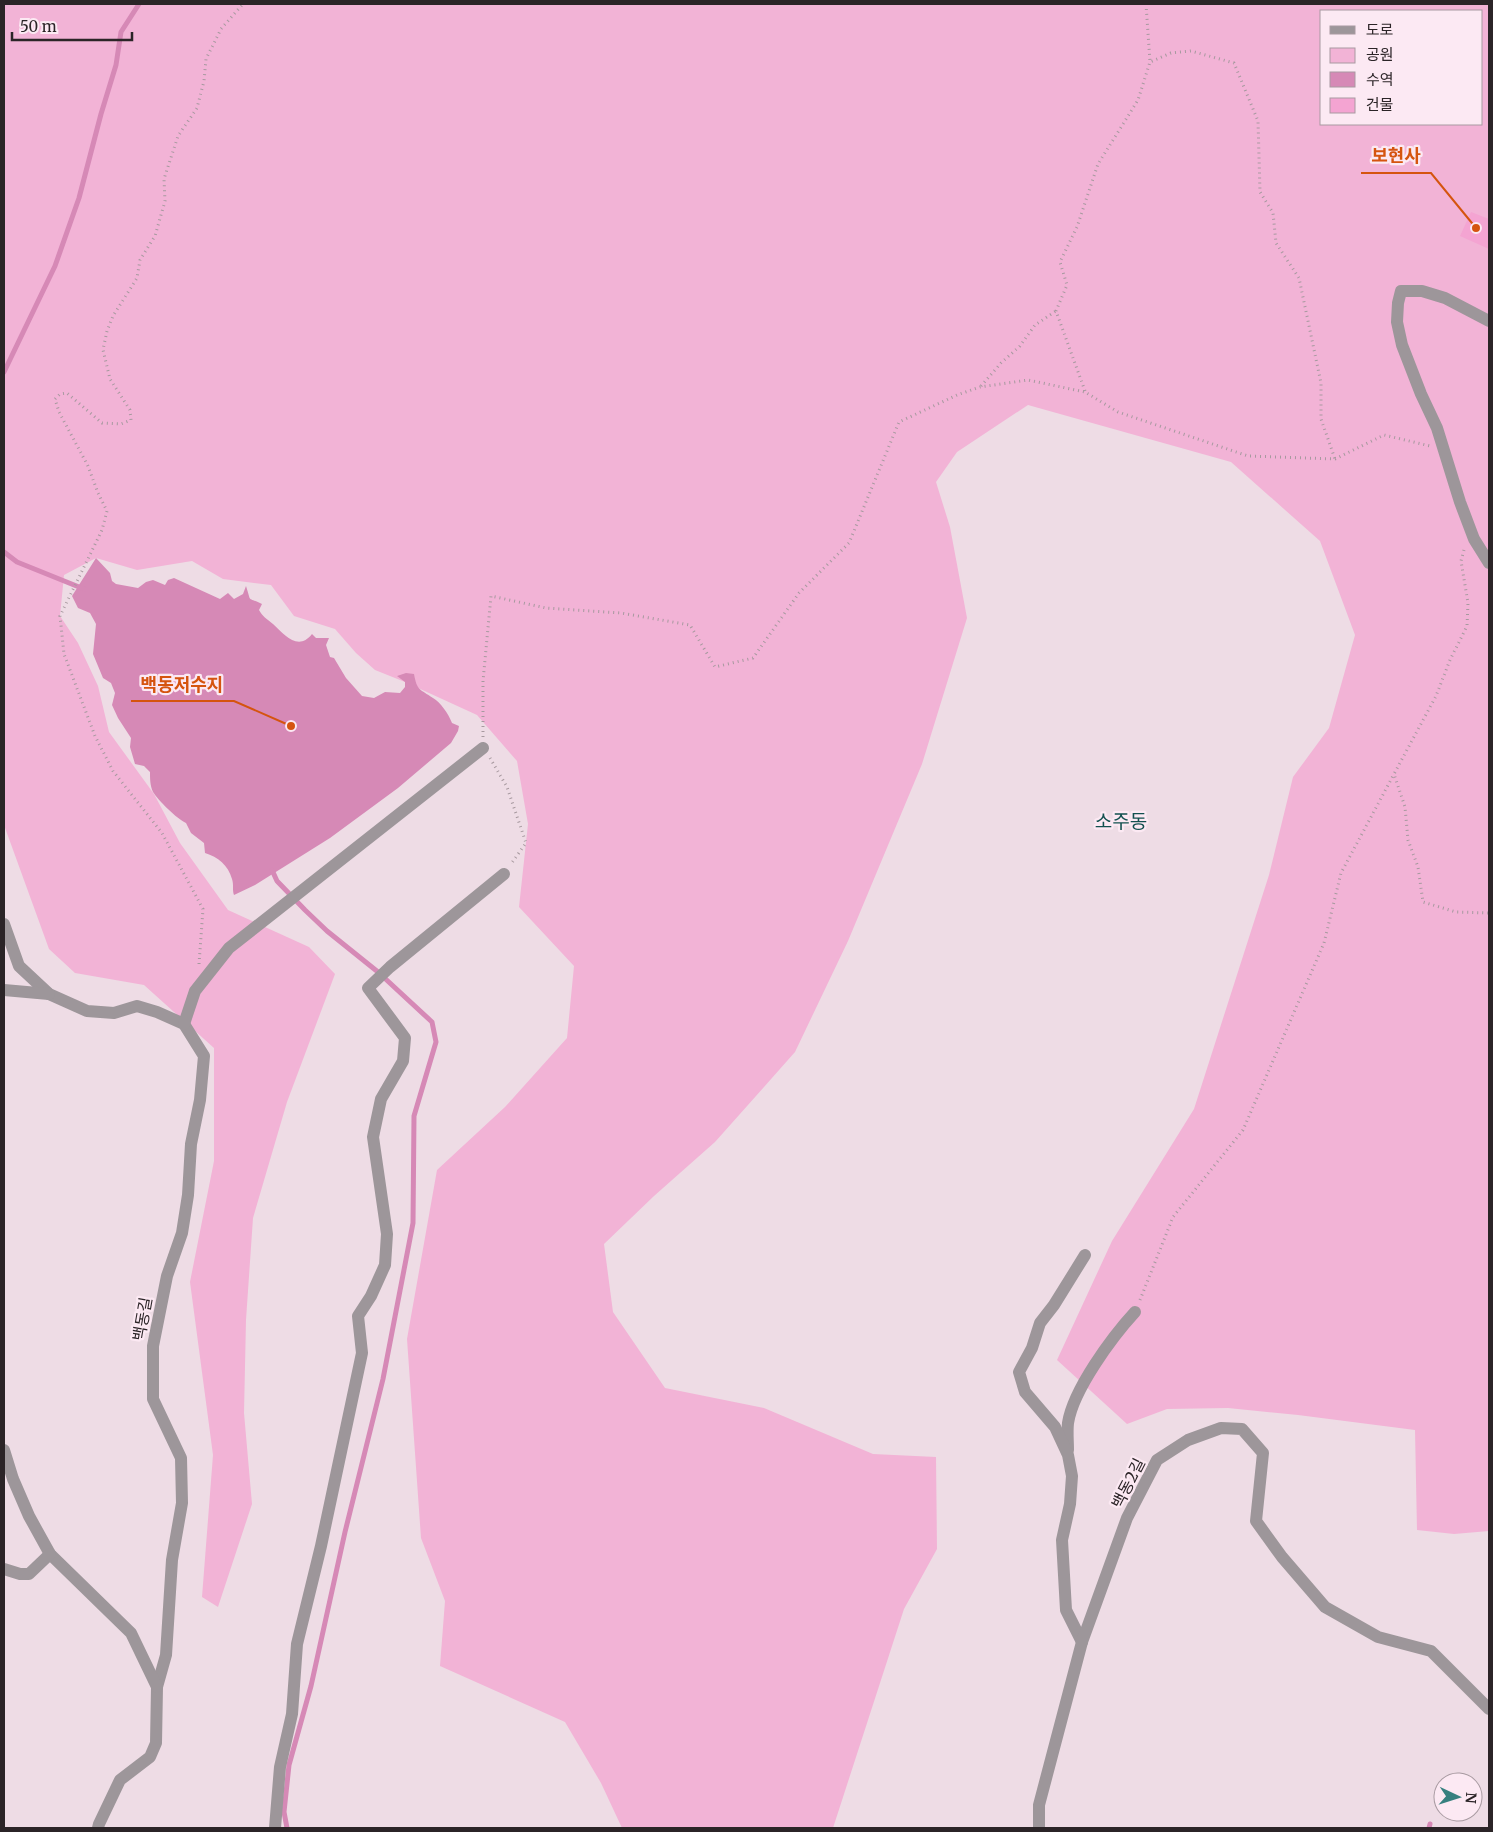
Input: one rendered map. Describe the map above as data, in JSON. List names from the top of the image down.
{
  "streets": {
    "street": ["백동길", "백동2길"]
  },
  "districts": ["소주동"],
  "places": ["보현사", "백동저수지"],
  "legend": [
    "도로",
    "공원",
    "수역",
    "건물"
  ],
  "scale_bar": "50 m",
  "north": "right"
}
